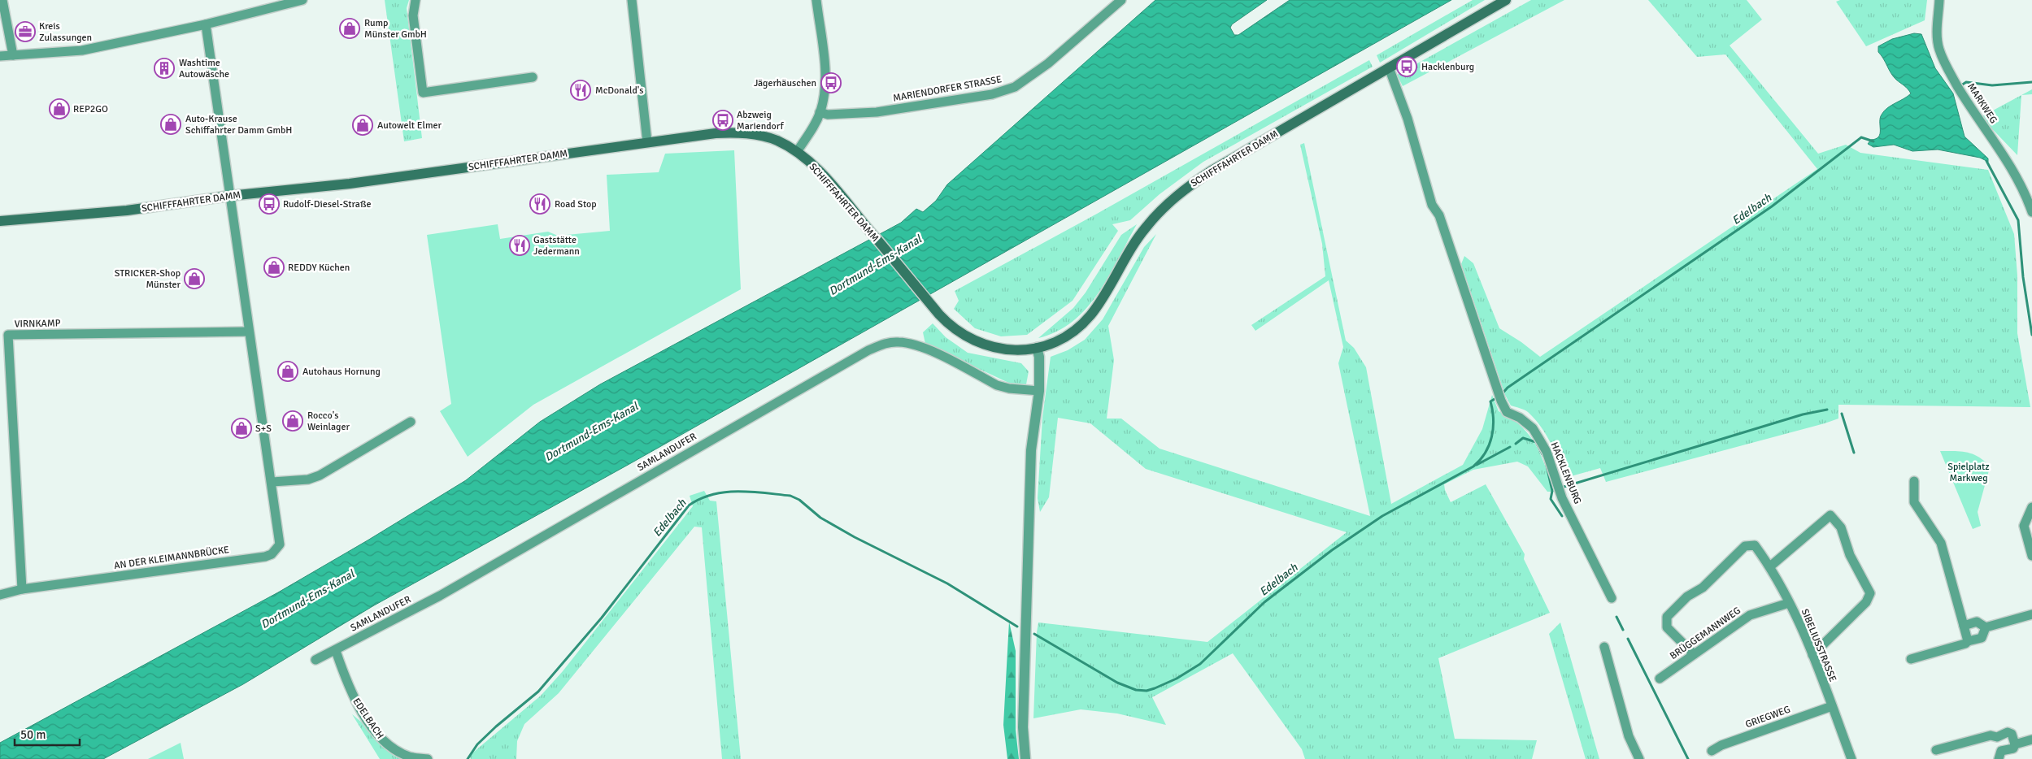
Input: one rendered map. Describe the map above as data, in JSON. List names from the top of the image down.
{
  "streets": {
    "main road": ["SCHIFFFAHRTER DAMM"],
    "street": [
      "MARIENDORFER STRASSE",
      "MARKWEG",
      "VIRNKAMP",
      "SAMLANDUFER",
      "HACKLENBURG",
      "AN DER KLEIMANNBRÜCKE",
      "BRÜGGEMANNWEG",
      "SIBELIUSSTRASSE",
      "GRIEGWEG",
      "EDELBACH"
    ]
  },
  "crossings": [
    ["SCHIFFFAHRTER DAMM", "HACKLENBURG"],
    ["SCHIFFFAHRTER DAMM", "AN DER KLEIMANNBRÜCKE"],
    ["VIRNKAMP", "AN DER KLEIMANNBRÜCKE"],
    ["SAMLANDUFER", "EDELBACH"],
    ["BRÜGGEMANNWEG", "SIBELIUSSTRASSE"],
    ["SIBELIUSSTRASSE", "GRIEGWEG"]
  ],
  "water": ["Edelbach", "Dortmund-Ems-Kanal"],
  "parks": ["Spielplatz Markweg"],
  "places": {
    "shop": [
      "Rump Münster GmbH",
      "REP2GO",
      "Auto-Krause Schiffahrter Damm GmbH",
      "Autowelt Elmer",
      "REDDY Küchen",
      "STRICKER-Shop Münster",
      "Autohaus Hornung",
      "Rocco's Weinlager",
      "S+S"
    ],
    "office": ["Kreis Zulassungen"],
    "bus stop": [
      "Hacklenburg",
      "Jägerhäuschen",
      "Abzweig Mariendorf",
      "Rudolf-Diesel-Straße"
    ],
    "building": ["Washtime Autowäsche"],
    "restaurant": ["McDonald's", "Road Stop", "Gaststätte Jedermann"]
  },
  "scale_bar": "50 m"
}
